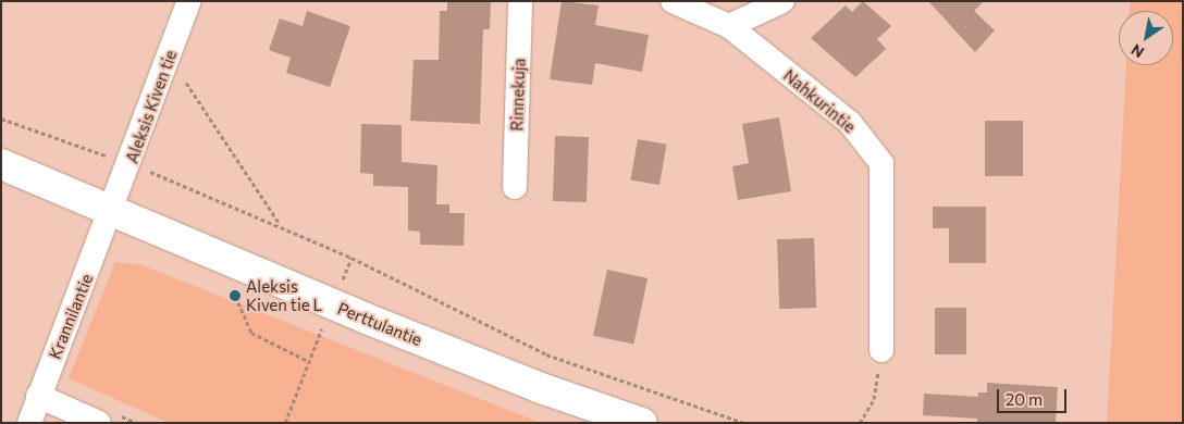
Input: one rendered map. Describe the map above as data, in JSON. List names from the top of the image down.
{
  "streets": {
    "street": [
      "Rinnekuja",
      "Nahkurintie",
      "Aleksis Kiven tie",
      "Krannilantie",
      "Perttulantie"
    ]
  },
  "crossings": [
    ["Aleksis Kiven tie", "Krannilantie"],
    ["Aleksis Kiven tie", "Perttulantie"],
    ["Krannilantie", "Perttulantie"]
  ],
  "places": ["Aleksis Kiven tie L"],
  "scale_bar": "20 m",
  "north": "bottom left"
}
